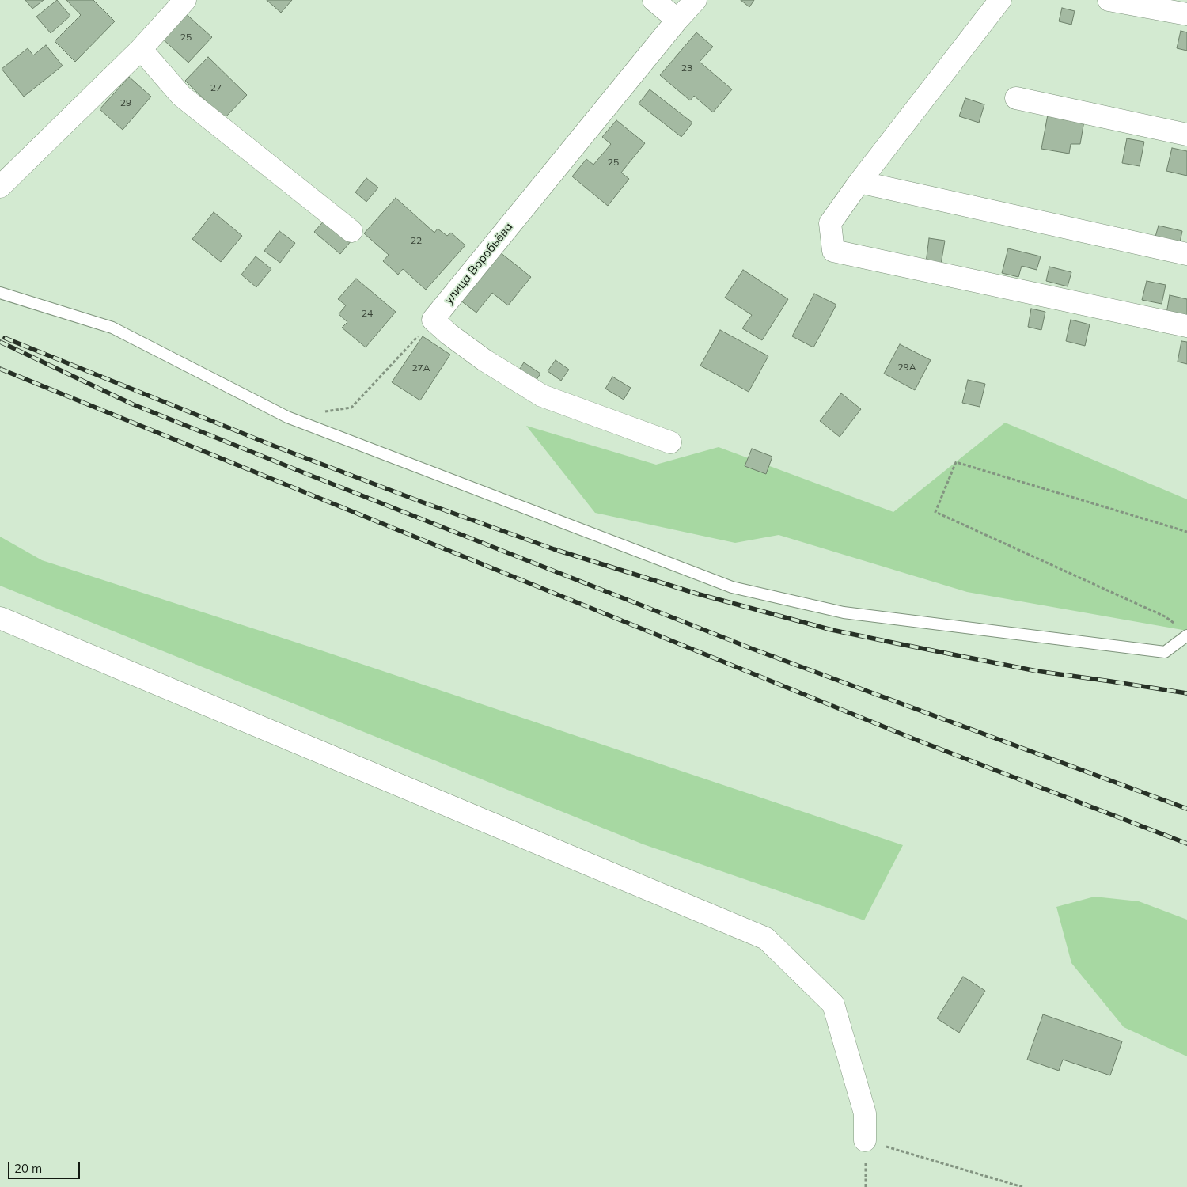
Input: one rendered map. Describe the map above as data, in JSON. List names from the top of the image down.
{
  "streets": {
    "street": ["улица Воробьёва"]
  },
  "house_numbers": [
    "25",
    "23",
    "27",
    "29",
    "25",
    "22",
    "24",
    "29А",
    "27А"
  ],
  "scale_bar": "20 m"
}
